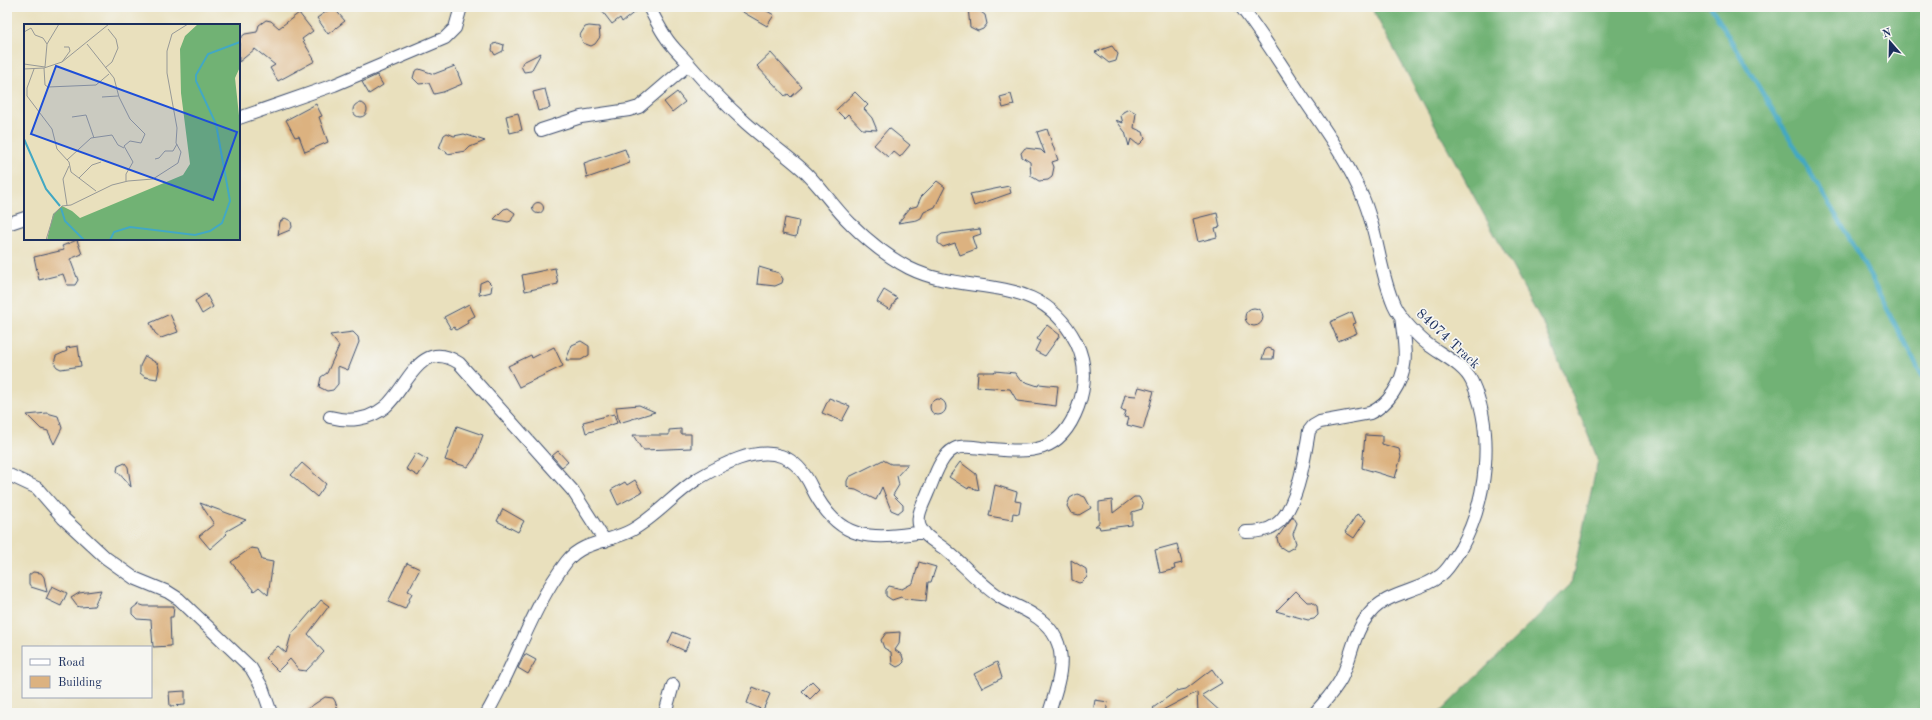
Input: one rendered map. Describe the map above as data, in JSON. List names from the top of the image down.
{
  "streets": {
    "street": ["84074 Track"]
  },
  "legend": ["Road", "Building"],
  "north": "top"
}
